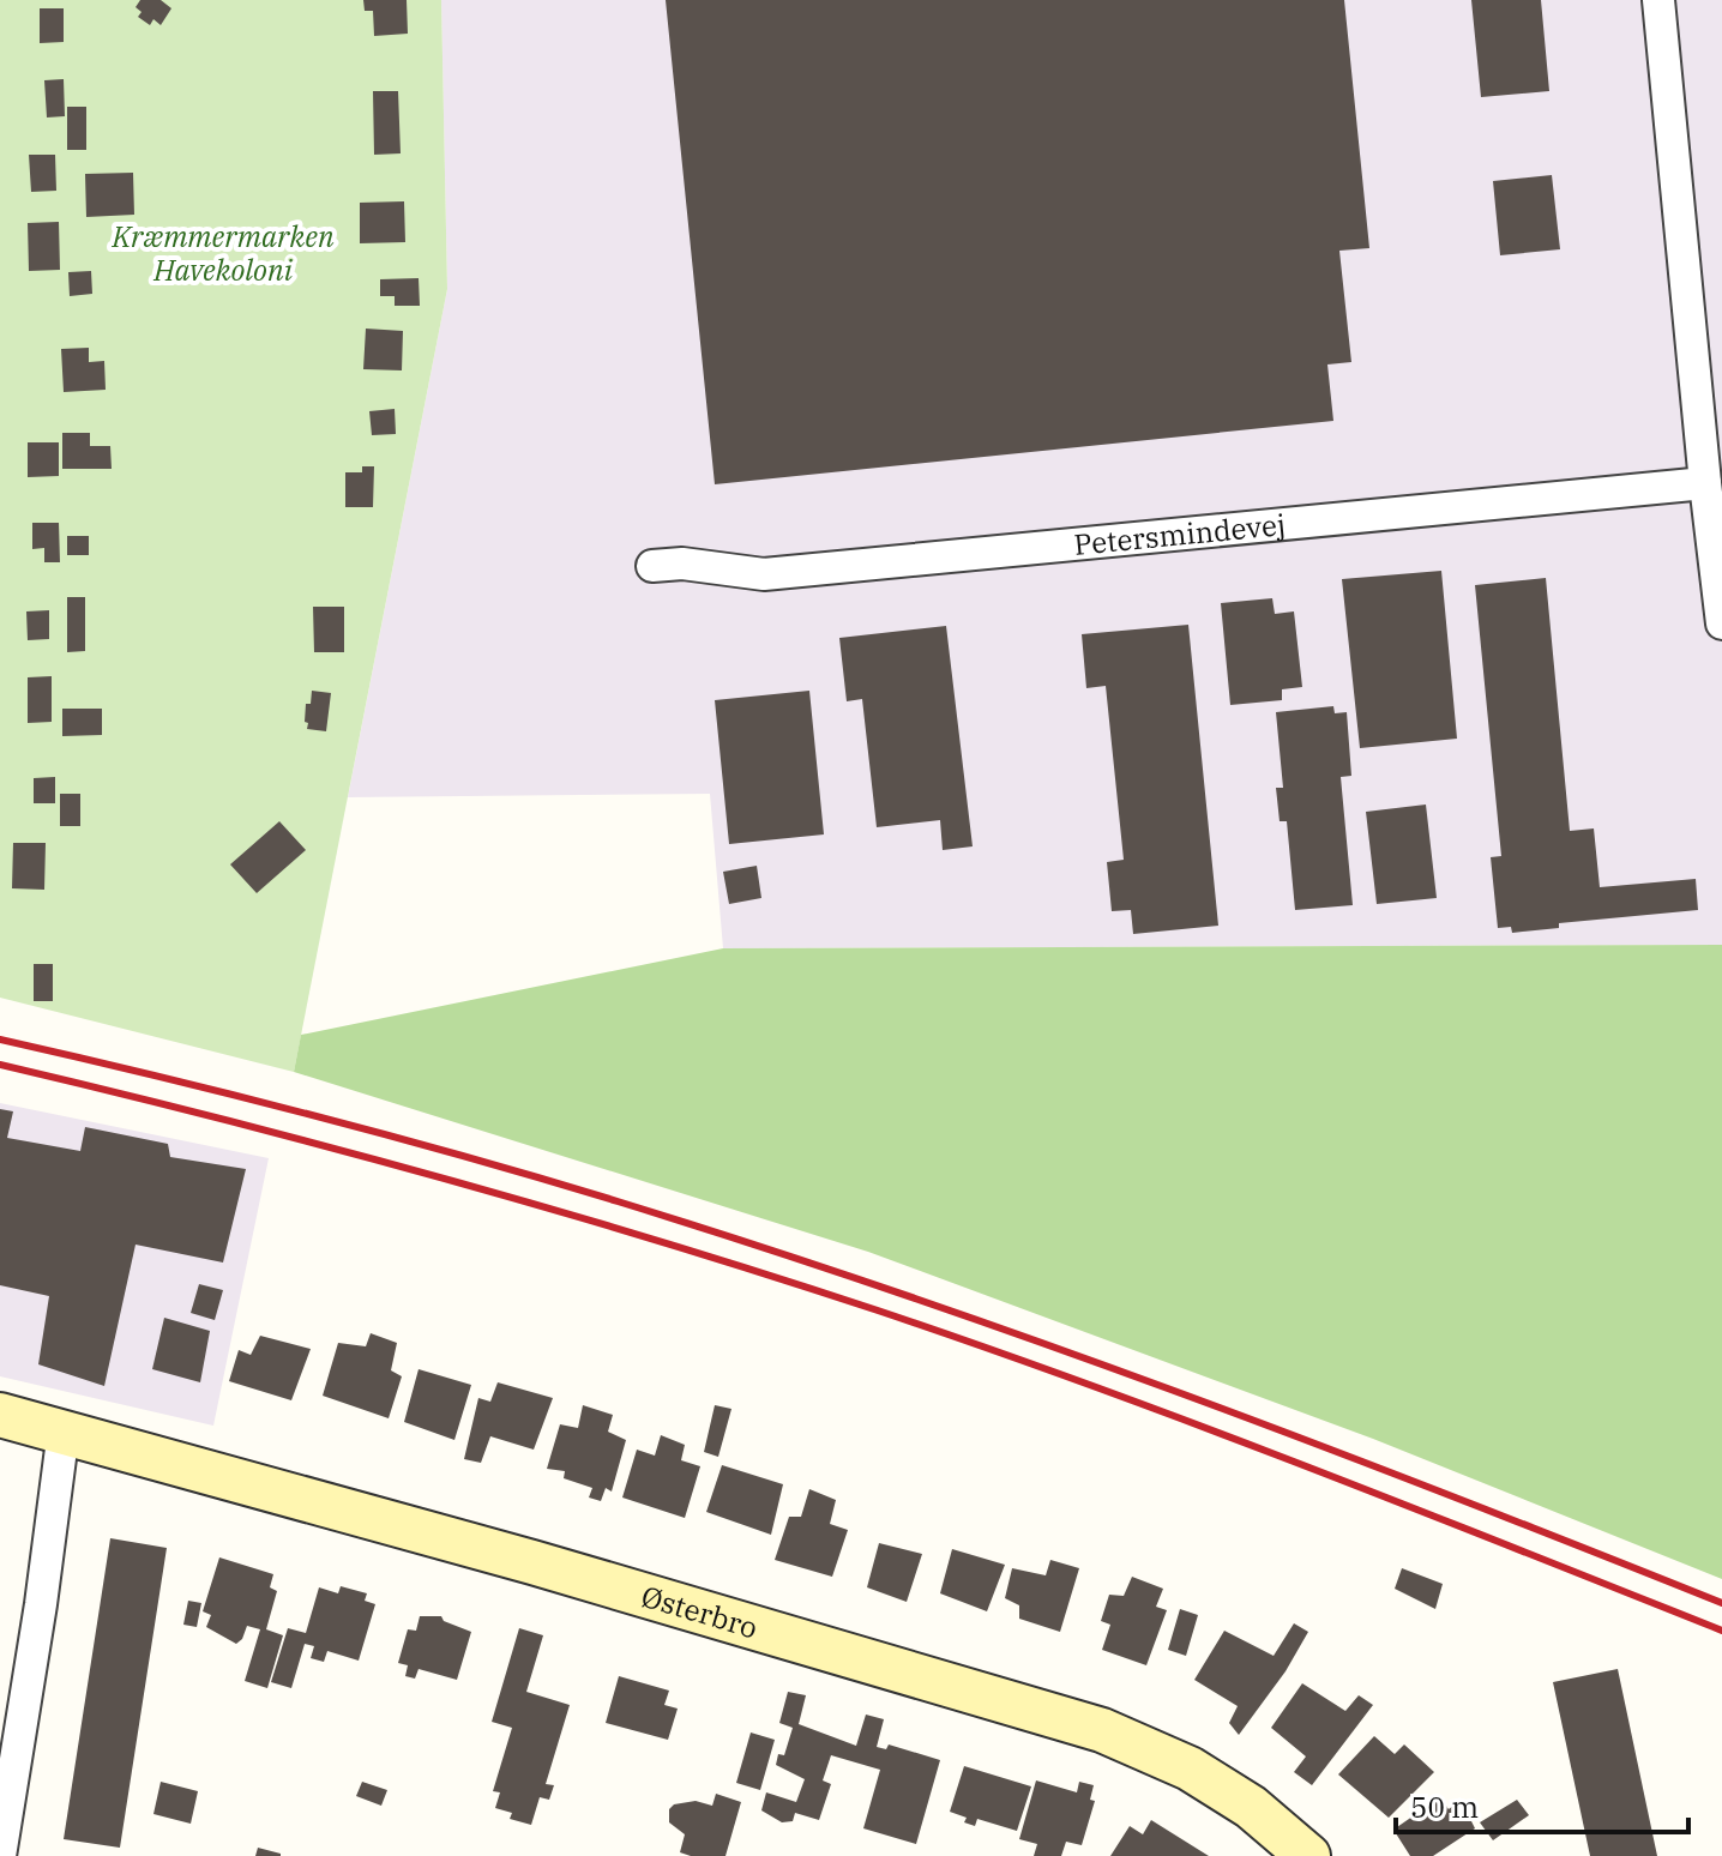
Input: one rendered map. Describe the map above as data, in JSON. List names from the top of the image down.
{
  "streets": {
    "street": ["Petersmindevej", "Østerbro"]
  },
  "parks": ["Kræmmermarken Havekoloni"],
  "scale_bar": "50 m"
}
